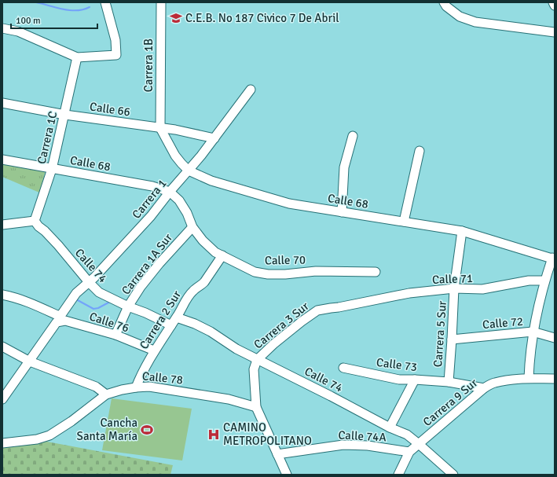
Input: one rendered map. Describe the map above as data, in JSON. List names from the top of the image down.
{
  "streets": {
    "street": [
      "Carrera 1B",
      "Calle 66",
      "Carrera 1C",
      "Calle 68",
      "Carrera 1",
      "Calle 70",
      "Carrera 1A Sur",
      "Calle 74",
      "Calle 71",
      "Carrera 2 Sur",
      "Calle 76",
      "Calle 72",
      "Carrera 3 Sur",
      "Carrera 5 Sur",
      "Calle 73",
      "Calle 78",
      "Carrera 9 Sur",
      "Calle 74A"
    ]
  },
  "crossings": [
    ["Carrera 1B", "Calle 66"],
    ["Carrera 1B", "Calle 68"],
    ["Calle 66", "Carrera 1C"],
    ["Calle 66", "Calle 68"],
    ["Calle 66", "Carrera 1"],
    ["Carrera 1C", "Calle 68"],
    ["Carrera 1C", "Calle 74"],
    ["Calle 68", "Carrera 1"],
    ["Calle 68", "Calle 70"],
    ["Calle 68", "Carrera 1A Sur"],
    ["Calle 68", "Carrera 5 Sur"],
    ["Carrera 1", "Calle 74"],
    ["Carrera 1", "Calle 76"],
    ["Calle 70", "Carrera 1A Sur"],
    ["Calle 70", "Carrera 2 Sur"],
    ["Carrera 1A Sur", "Calle 74"],
    ["Carrera 1A Sur", "Calle 76"],
    ["Calle 74", "Carrera 2 Sur"],
    ["Calle 74", "Carrera 3 Sur"],
    ["Calle 74", "Carrera 9 Sur"],
    ["Calle 71", "Carrera 3 Sur"],
    ["Calle 71", "Carrera 5 Sur"],
    ["Carrera 2 Sur", "Calle 76"],
    ["Carrera 2 Sur", "Calle 78"],
    ["Calle 72", "Carrera 5 Sur"],
    ["Carrera 5 Sur", "Calle 73"],
    ["Calle 73", "Carrera 9 Sur"],
    ["Carrera 9 Sur", "Calle 74A"]
  ],
  "places": {
    "school or university": ["C.E.B. No 187 Civico 7 De Abril"],
    "sports": ["Cancha Santa María"],
    "hospital": ["CAMINO METROPOLITANO"]
  },
  "scale_bar": "100 m"
}
